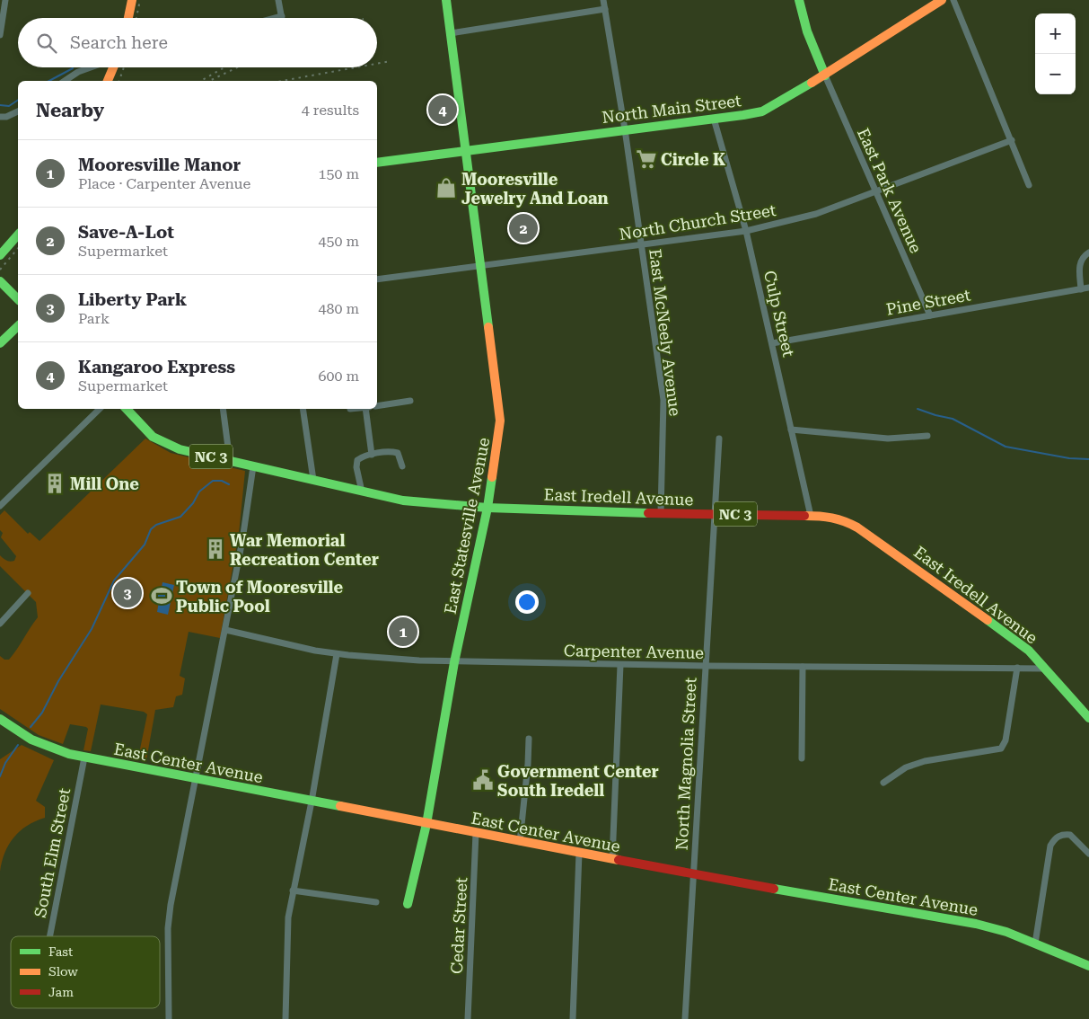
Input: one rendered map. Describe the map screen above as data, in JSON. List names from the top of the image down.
{
  "streets": {
    "street": [
      "North Main Street",
      "East Park Avenue",
      "North Church Street",
      "Pine Street",
      "Culp Street",
      "East McNeely Avenue",
      "NC 3",
      "East Iredell Avenue",
      "East Statesville Avenue",
      "Carpenter Avenue",
      "East Center Avenue",
      "North Magnolia Street",
      "South Elm Street",
      "Cedar Street"
    ]
  },
  "crossings": [
    ["North Main Street", "East Park Avenue"],
    ["North Main Street", "Culp Street"],
    ["North Main Street", "East McNeely Avenue"],
    ["North Main Street", "East Statesville Avenue"],
    ["East Park Avenue", "North Church Street"],
    ["East Park Avenue", "Pine Street"],
    ["North Church Street", "Culp Street"],
    ["North Church Street", "East McNeely Avenue"],
    ["North Church Street", "East Statesville Avenue"],
    ["Pine Street", "Culp Street"],
    ["Culp Street", "East Iredell Avenue"],
    ["East McNeely Avenue", "East Iredell Avenue"],
    ["East Iredell Avenue", "East Statesville Avenue"],
    ["East Iredell Avenue", "Carpenter Avenue"],
    ["East Iredell Avenue", "North Magnolia Street"],
    ["East Statesville Avenue", "Carpenter Avenue"],
    ["East Statesville Avenue", "East Center Avenue"],
    ["Carpenter Avenue", "North Magnolia Street"],
    ["East Center Avenue", "North Magnolia Street"],
    ["East Center Avenue", "South Elm Street"],
    ["East Center Avenue", "Cedar Street"]
  ],
  "places": {
    "supermarket": ["Circle K"],
    "shop": ["Mooresville Jewelry And Loan"],
    "building": ["Mill One", "War Memorial Recreation Center"],
    "sports": ["Town of Mooresville Public Pool"],
    "public building": ["Government Center South Iredell"]
  },
  "legend": ["Fast", "Slow", "Jam"],
  "page": {
    "map_buttons": ["+", "−"],
    "search": "Search here",
    "heading": ["Nearby", "4 results"],
    "pins": [
      "4",
      "2",
      "3",
      "1"
    ],
    "list": [
      {
        "mark": "1",
        "name": "Mooresville Manor",
        "note": "Place · Carpenter Avenue",
        "value": "150 m"
      },
      {
        "mark": "2",
        "name": "Save-A-Lot",
        "note": "Supermarket",
        "value": "450 m"
      },
      {
        "mark": "3",
        "name": "Liberty Park",
        "note": "Park",
        "value": "480 m"
      },
      {
        "mark": "4",
        "name": "Kangaroo Express",
        "note": "Supermarket",
        "value": "600 m"
      }
    ]
  }
}
